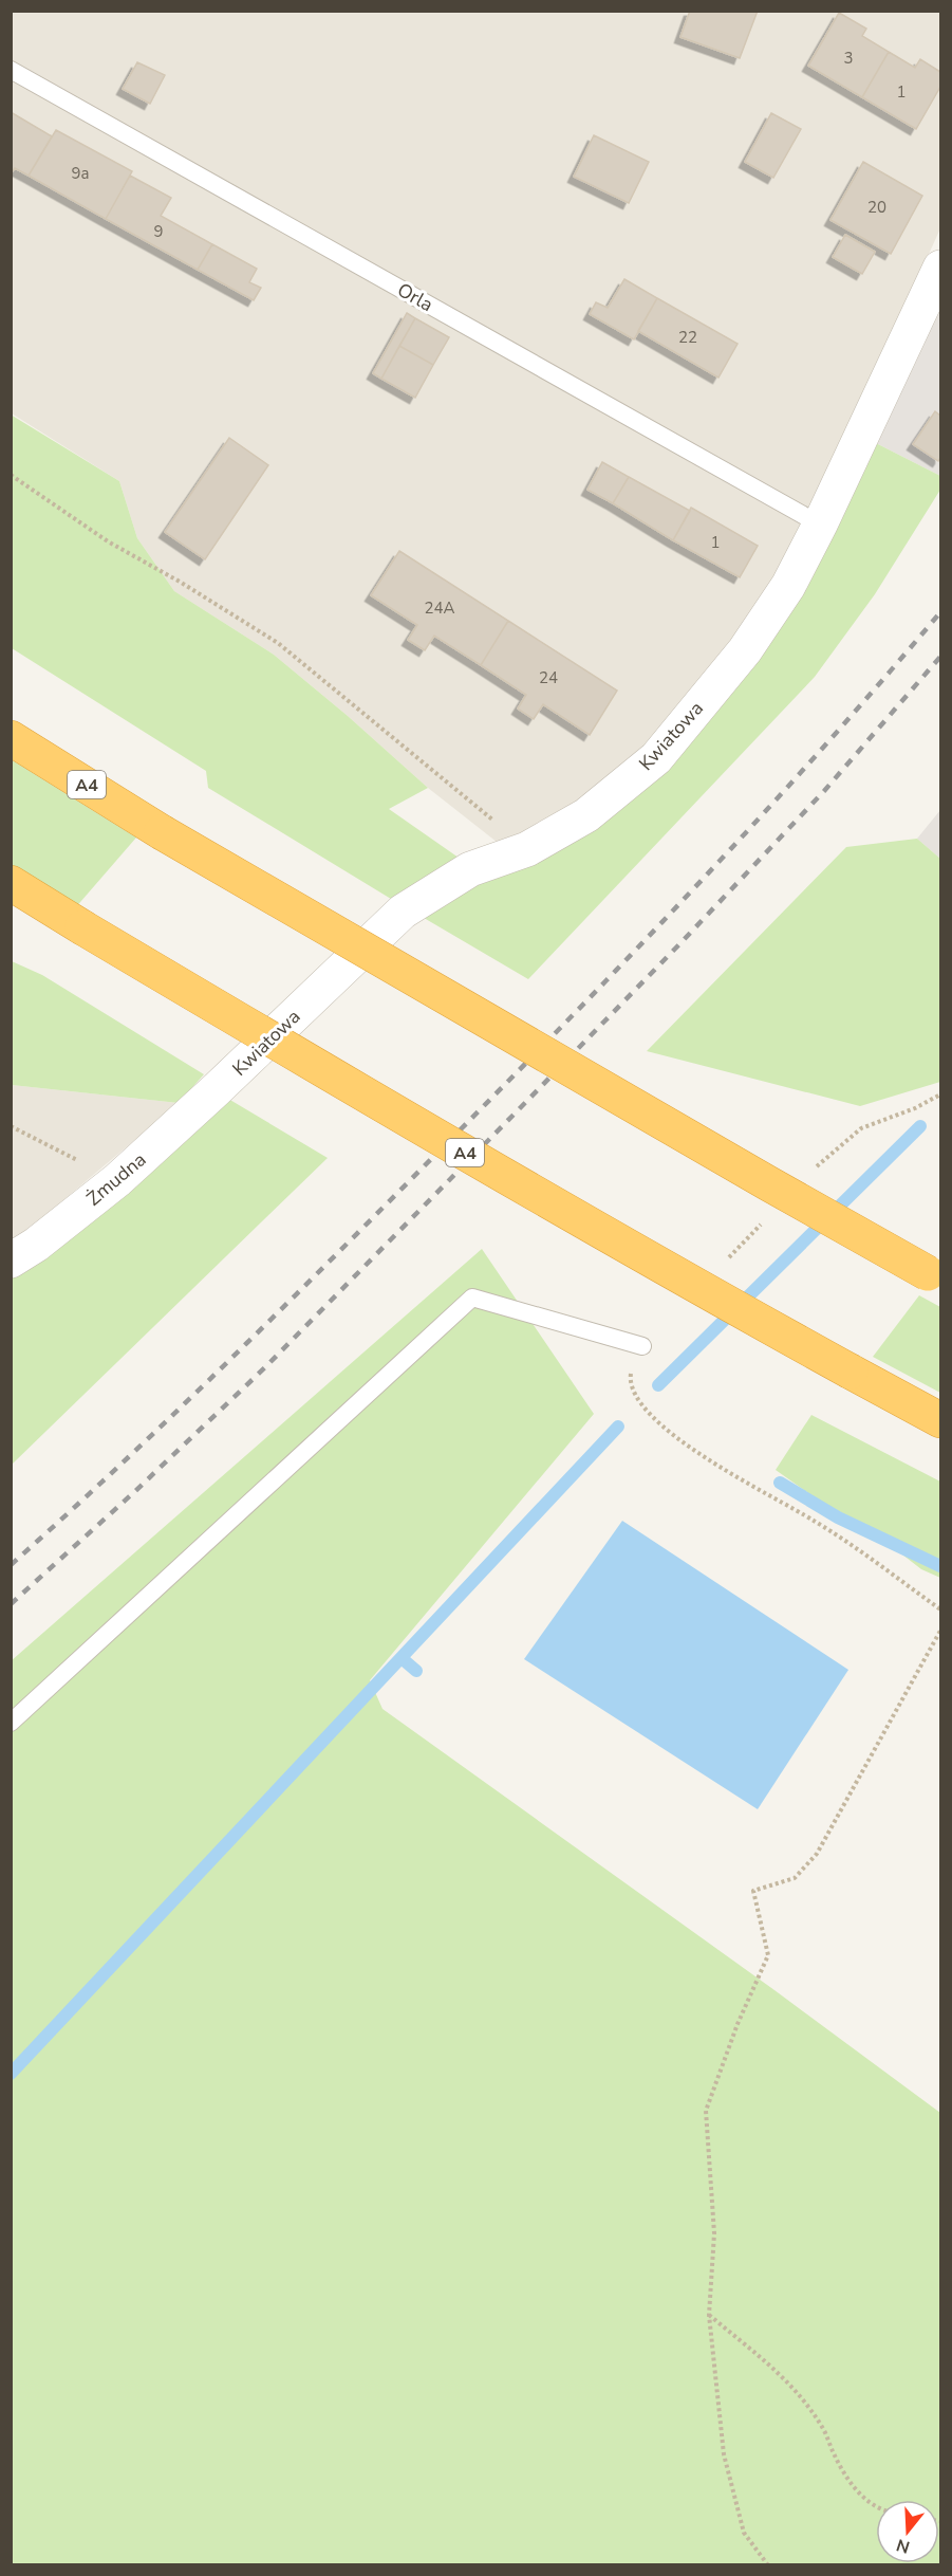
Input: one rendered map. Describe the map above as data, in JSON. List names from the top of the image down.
{
  "streets": {
    "highway": ["A4"],
    "street": ["Kwiatowa", "Żmudna"],
    "lane": ["Orla"]
  },
  "crossings": [
    ["Orla", "Kwiatowa"],
    ["Kwiatowa", "Żmudna"]
  ],
  "house_numbers": [
    "3",
    "1",
    "9a",
    "20",
    "9",
    "22",
    "1",
    "24A",
    "24"
  ],
  "north": "bottom"
}
